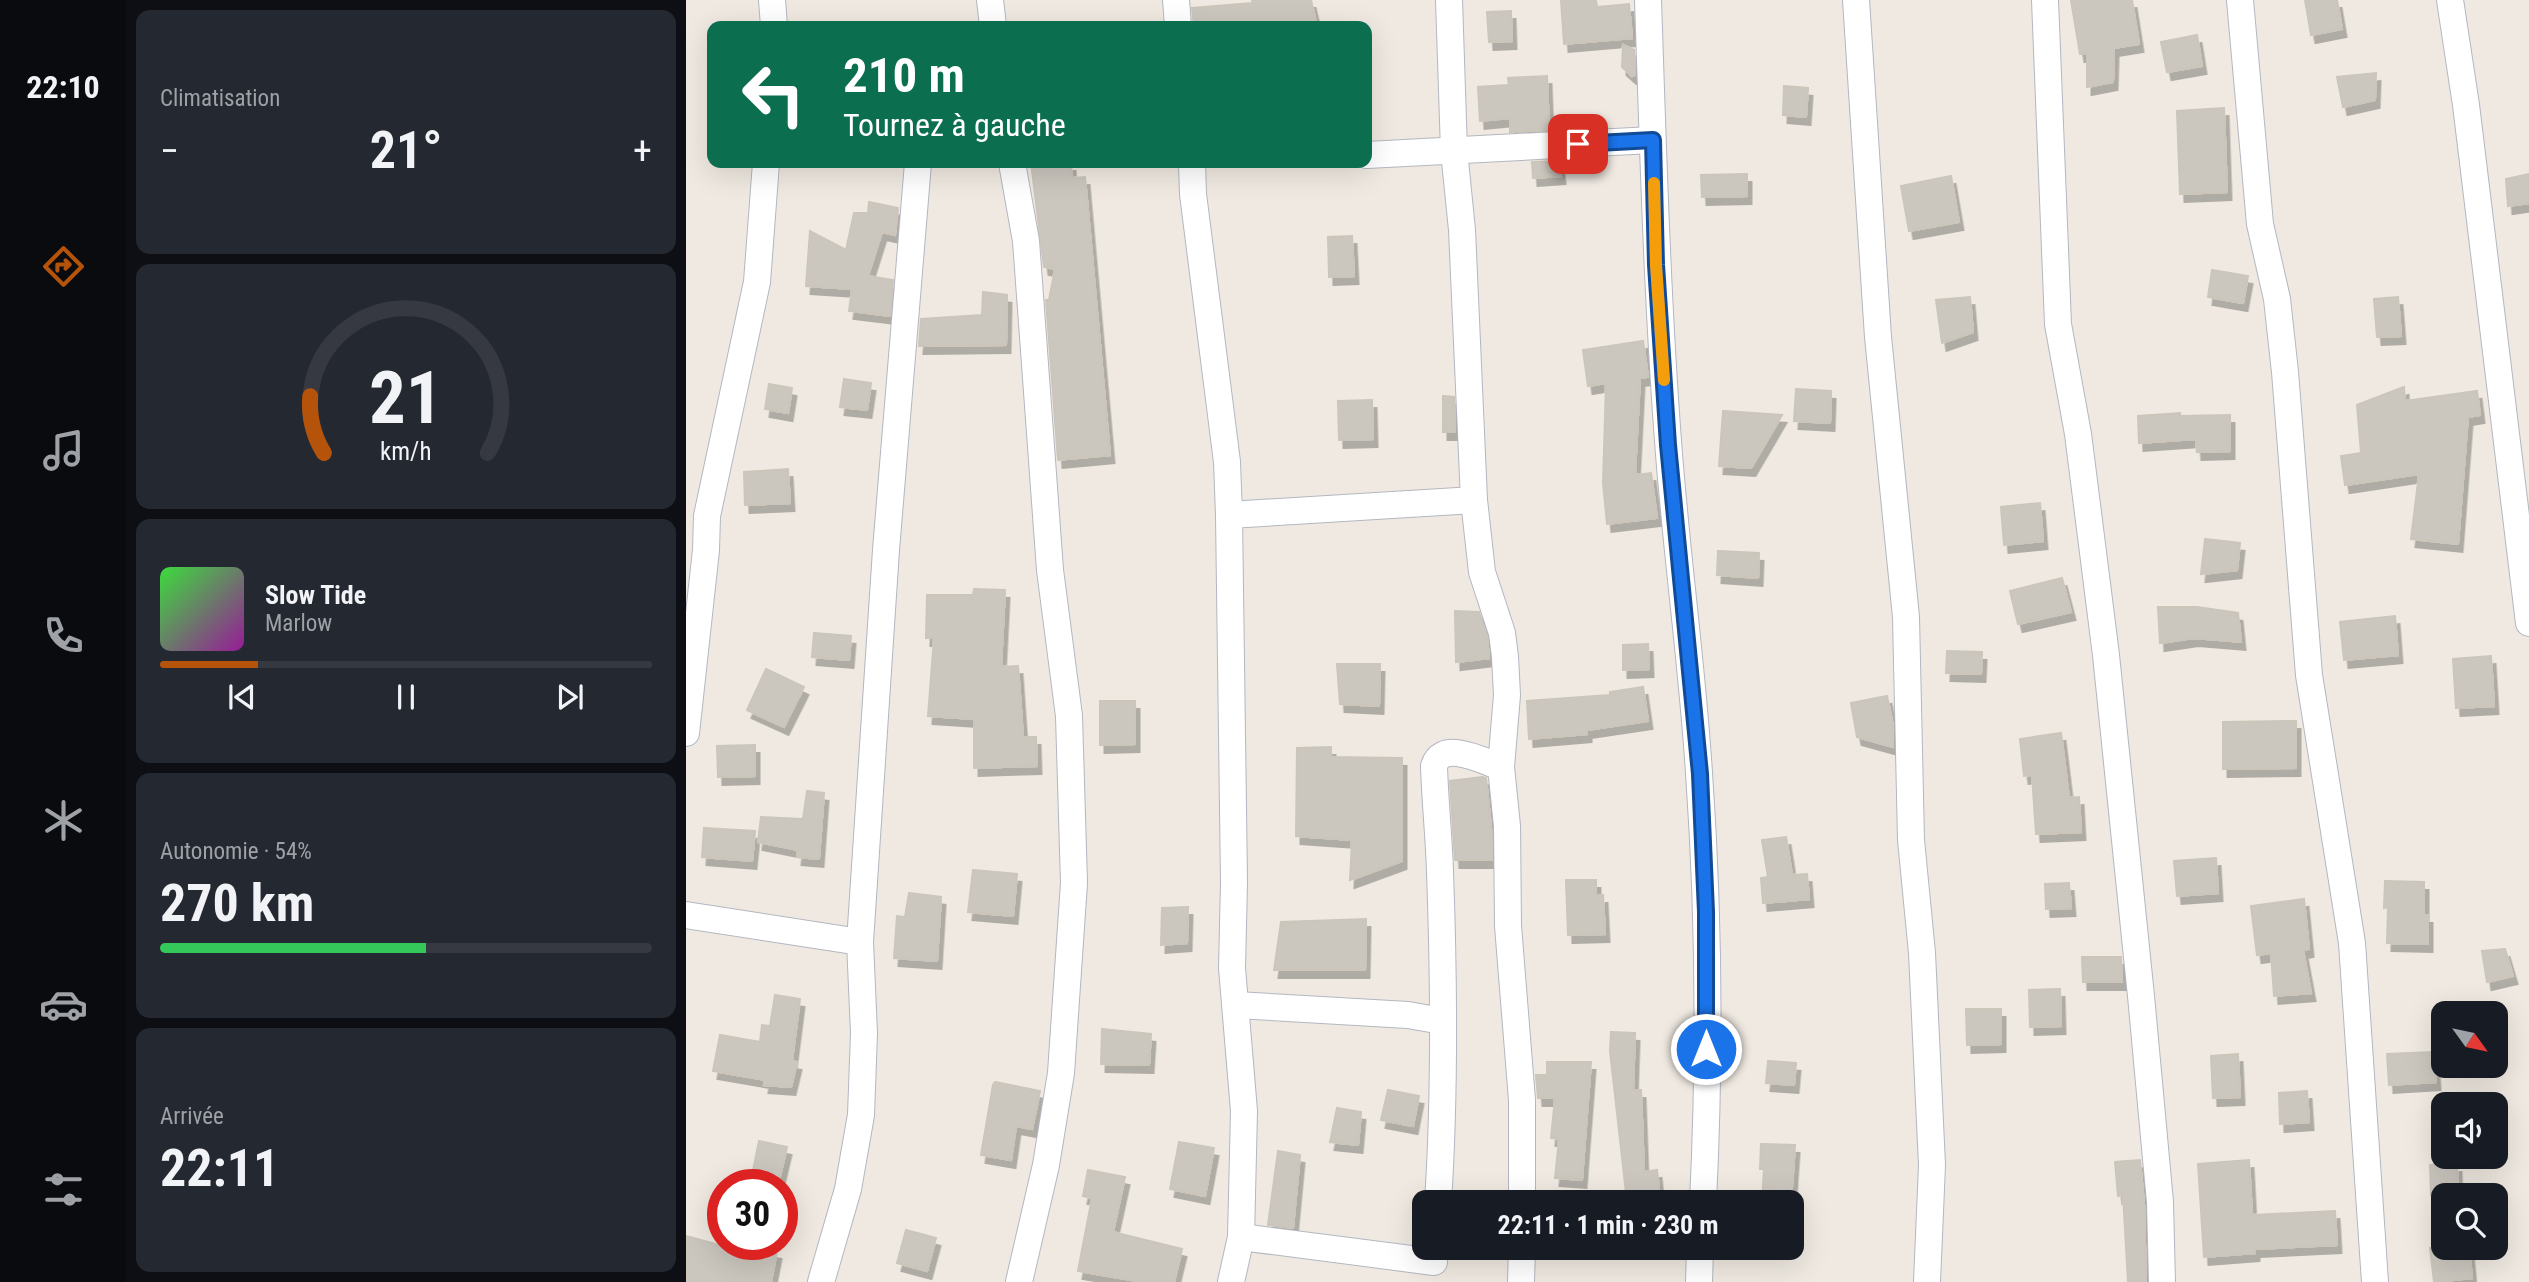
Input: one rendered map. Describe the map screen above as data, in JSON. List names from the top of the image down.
{
  "north": "bottom right",
  "page": {
    "tabs": "22:10",
    "tile": [
      "Climatisation",
      ["Autonomie · 54%", "270 km"],
      ["Arrivée", "22:11"]
    ],
    "turn": ["210 m", "Tournez à gauche"],
    "heat": ["−", "21°", "+"],
    "song": ["Slow Tide", "Marlow"],
    "limit": "30",
    "trip": "22:11 · 1 min · 230 m",
    "gauge": ["21", "km/h"]
  }
}
